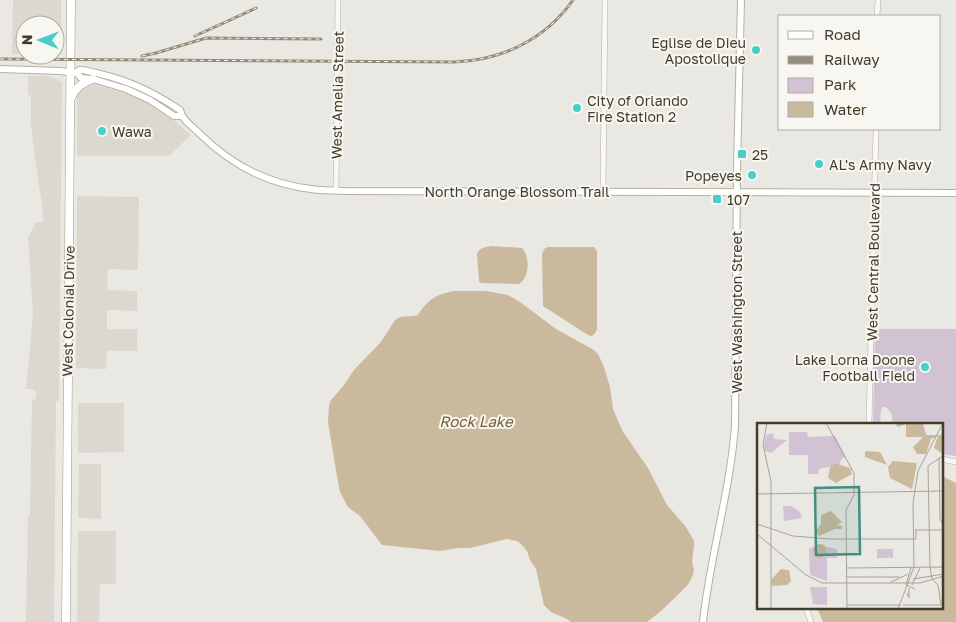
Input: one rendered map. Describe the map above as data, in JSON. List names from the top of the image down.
{
  "streets": {
    "highway": ["West Colonial Drive"],
    "main road": ["North Orange Blossom Trail", "West Washington Street"],
    "street": ["West Amelia Street", "West Central Boulevard"]
  },
  "crossings": [
    ["West Amelia Street", "North Orange Blossom Trail"],
    ["North Orange Blossom Trail", "West Central Boulevard"],
    ["North Orange Blossom Trail", "West Colonial Drive"],
    ["North Orange Blossom Trail", "West Washington Street"]
  ],
  "water": ["Rock Lake"],
  "places": {
    "other": [
      "Eglise de Dieu Apostolique",
      "City of Orlando Fire Station 2",
      "Wawa",
      "AL's Army Navy",
      "Popeyes",
      "Lake Lorna Doone Football Field"
    ],
    "transit": ["25", "107"]
  },
  "legend": [
    "Road",
    "Railway",
    "Park",
    "Water"
  ],
  "north": "left"
}
